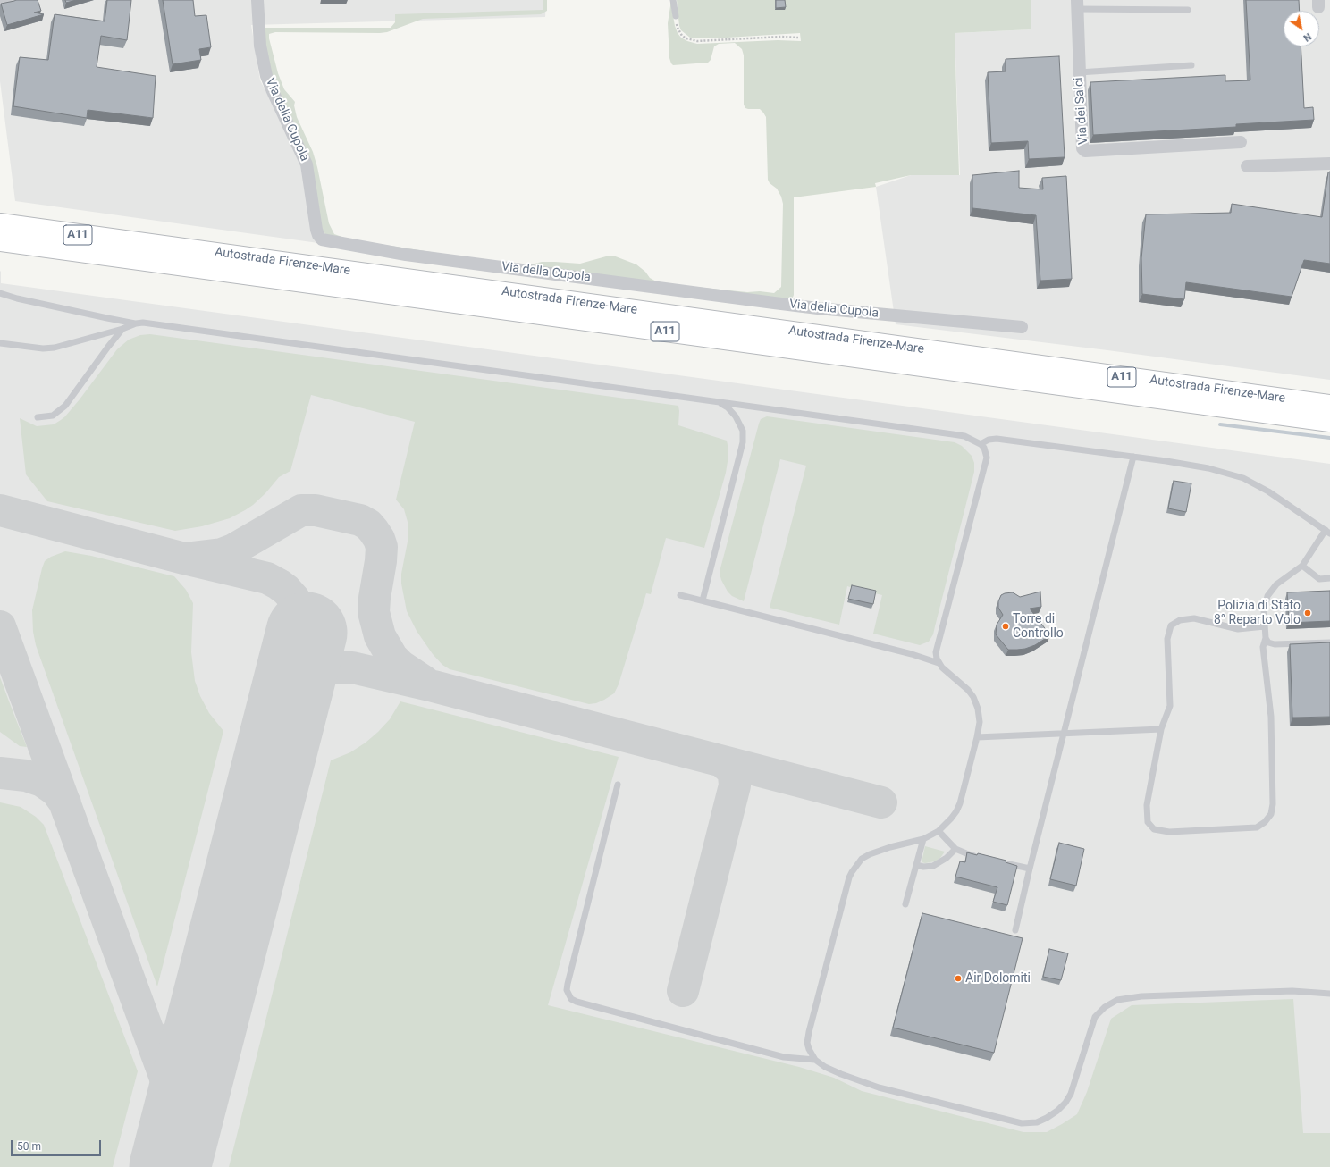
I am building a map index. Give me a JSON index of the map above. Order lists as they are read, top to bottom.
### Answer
{
  "streets": {
    "highway": ["A11", "Autostrada Firenze-Mare"],
    "street": ["Via dei Salci", "Via della Cupola"]
  },
  "places": ["Polizia di Stato 8° Reparto Volo", "Torre di Controllo", "Air Dolomiti"],
  "scale_bar": "50 m",
  "north": "bottom right"
}
